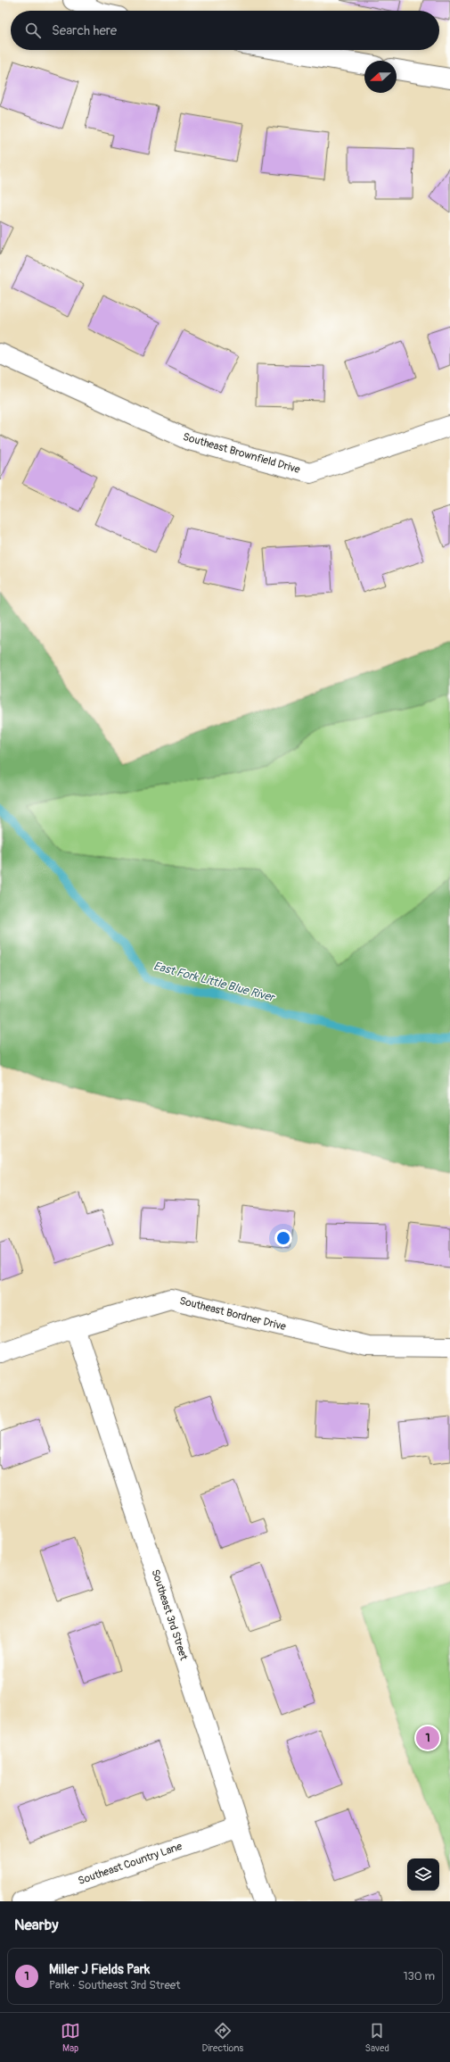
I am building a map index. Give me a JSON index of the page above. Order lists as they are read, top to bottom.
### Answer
{
  "streets": {
    "street": [
      "Southeast Brownfield Drive",
      "Southeast Bordner Drive",
      "Southeast 3rd Street",
      "Southeast Country Lane"
    ]
  },
  "crossings": [
    ["Southeast Bordner Drive", "Southeast 3rd Street"],
    ["Southeast 3rd Street", "Southeast Country Lane"]
  ],
  "water": ["East Fork Little Blue River"],
  "north": "left",
  "page": {
    "search": "Search here",
    "pins": "1",
    "heading": "Nearby",
    "list": [
      {
        "mark": "1",
        "name": "Miller J Fields Park",
        "note": "Park · Southeast 3rd Street",
        "value": "130 m"
      }
    ],
    "nav": ["Map", "Directions", "Saved"]
  }
}
